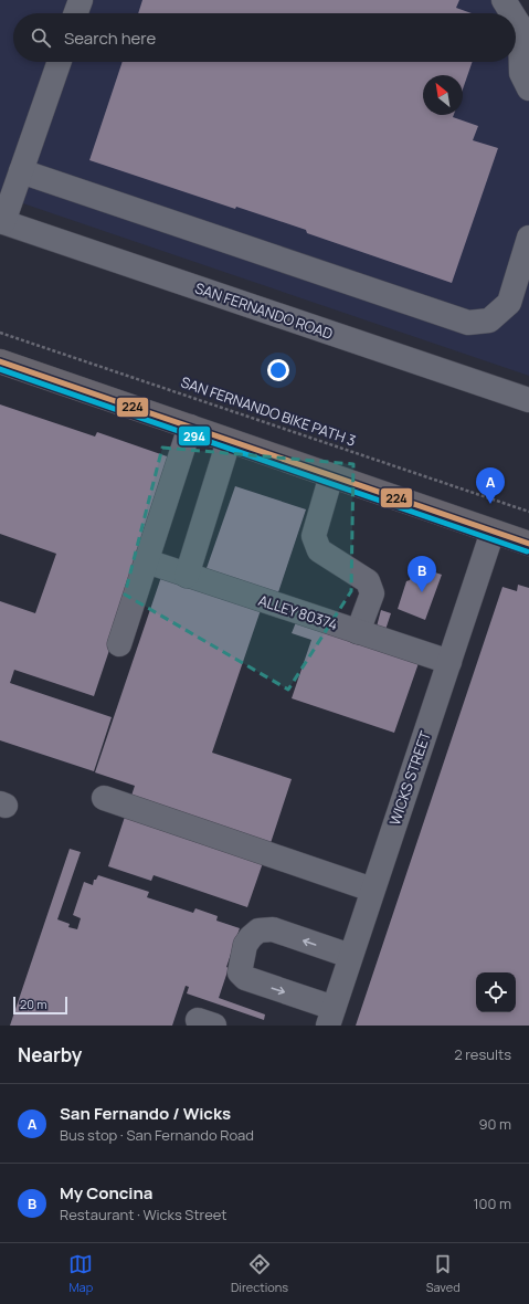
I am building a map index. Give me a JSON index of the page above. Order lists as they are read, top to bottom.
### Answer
{
  "streets": {
    "street": ["SAN FERNANDO ROAD", "ALLEY 80374", "WICKS STREET"],
    "path": ["SAN FERNANDO BIKE PATH 3"]
  },
  "crossings": [
    ["ALLEY 80374", "WICKS STREET"]
  ],
  "lines": ["transit line 224", "transit line 294"],
  "scale_bar": "20 m",
  "north": "top left",
  "page": {
    "search": "Search here",
    "pins": ["A", "B"],
    "scale": "20 m",
    "heading": ["Nearby", "2 results"],
    "list": [
      {
        "mark": "A",
        "name": "San Fernando / Wicks",
        "note": "Bus stop · San Fernando Road",
        "value": "90 m"
      },
      {
        "mark": "B",
        "name": "My Concina",
        "note": "Restaurant · Wicks Street",
        "value": "100 m"
      }
    ],
    "nav": ["Map", "Directions", "Saved"]
  }
}
